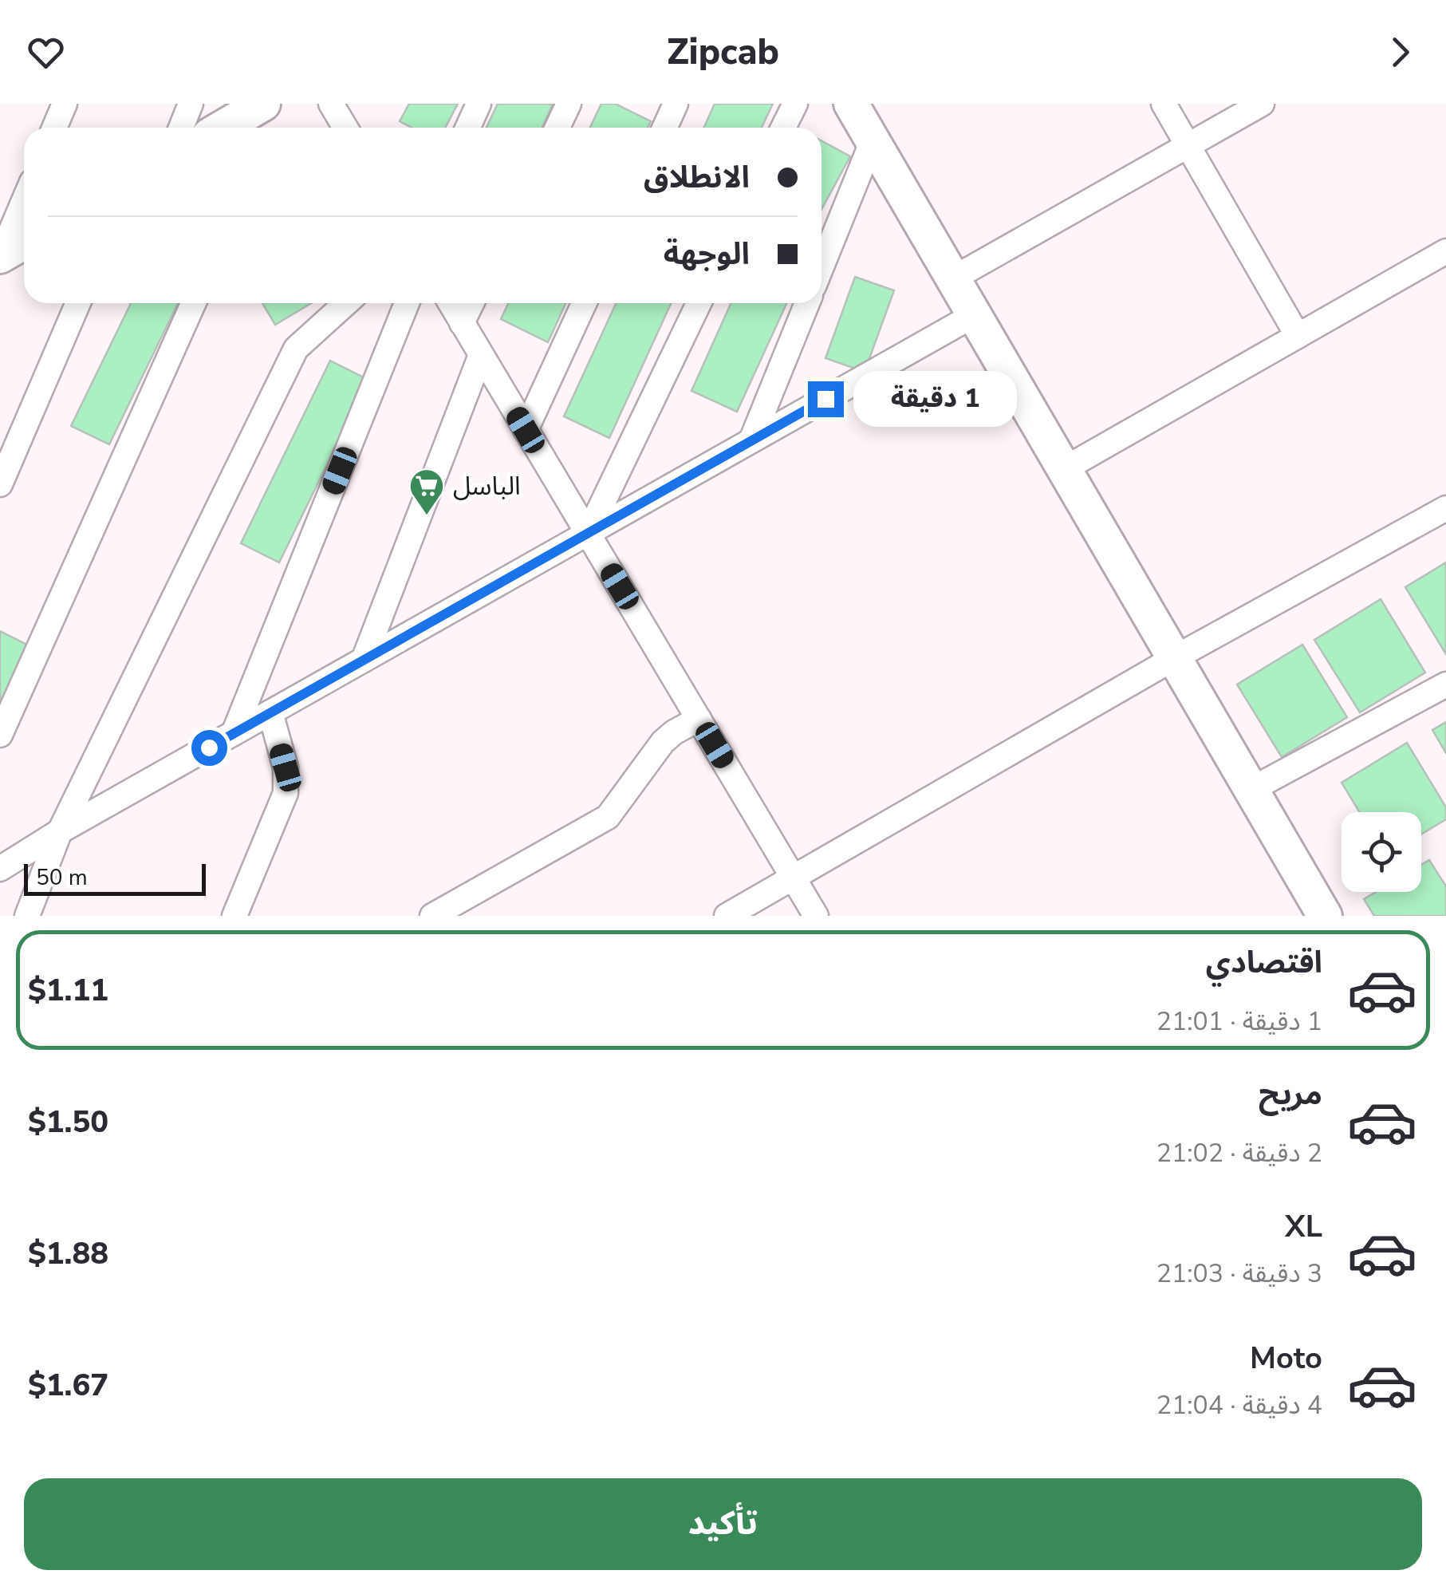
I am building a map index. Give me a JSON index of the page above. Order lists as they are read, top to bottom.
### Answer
{
  "places": {
    "supermarket": ["الباسل"]
  },
  "scale_bar": "50 m",
  "page": {
    "header": "Zipcab",
    "banner": ["الانطلاق", "الوجهة"],
    "bubble": "1 دقيقة",
    "scale": "50 m",
    "list": [
      {
        "name": "اقتصادي",
        "note": "1 دقيقة · 21:01",
        "value": "$1.11"
      },
      {
        "name": "مريح",
        "note": "2 دقيقة · 21:02",
        "value": "$1.50"
      },
      {
        "name": "XL",
        "note": "3 دقيقة · 21:03",
        "value": "$1.88"
      },
      {
        "name": "Moto",
        "note": "4 دقيقة · 21:04",
        "value": "$1.67"
      }
    ],
    "buttons": "تأكيد"
  }
}
